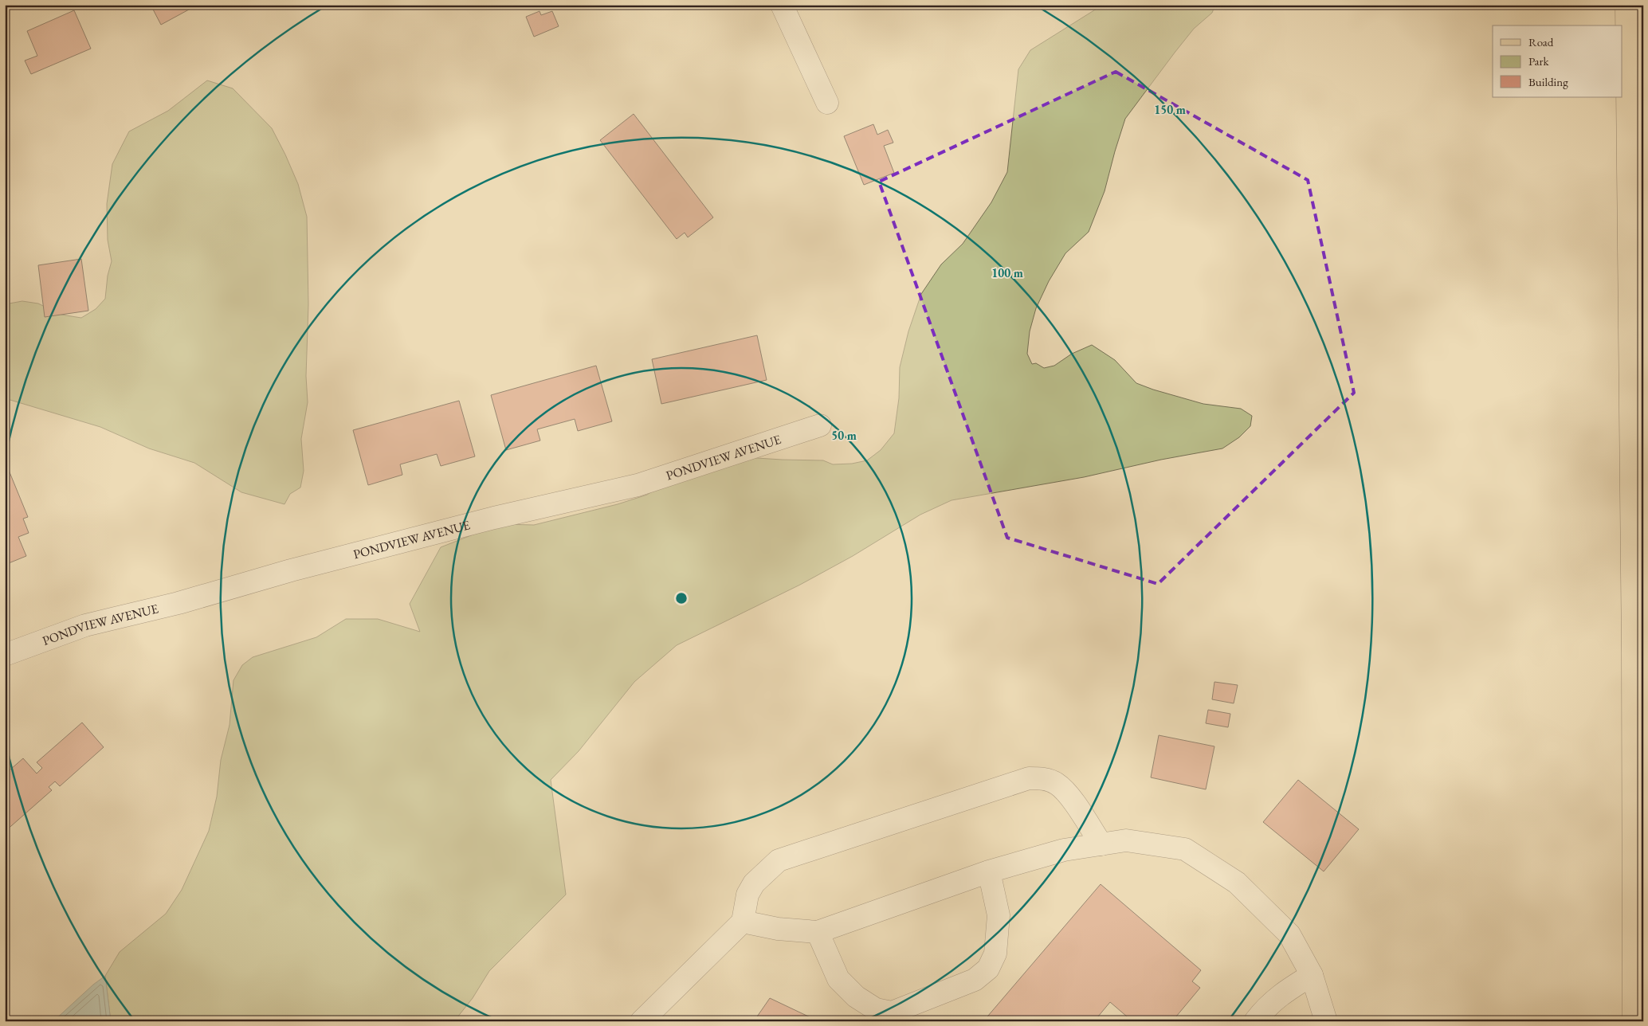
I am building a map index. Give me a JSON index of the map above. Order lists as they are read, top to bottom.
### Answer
{
  "streets": {
    "street": ["PONDVIEW AVENUE"]
  },
  "legend": ["Road", "Park", "Building"],
  "rings": ["150 m", "100 m", "50 m"]
}
